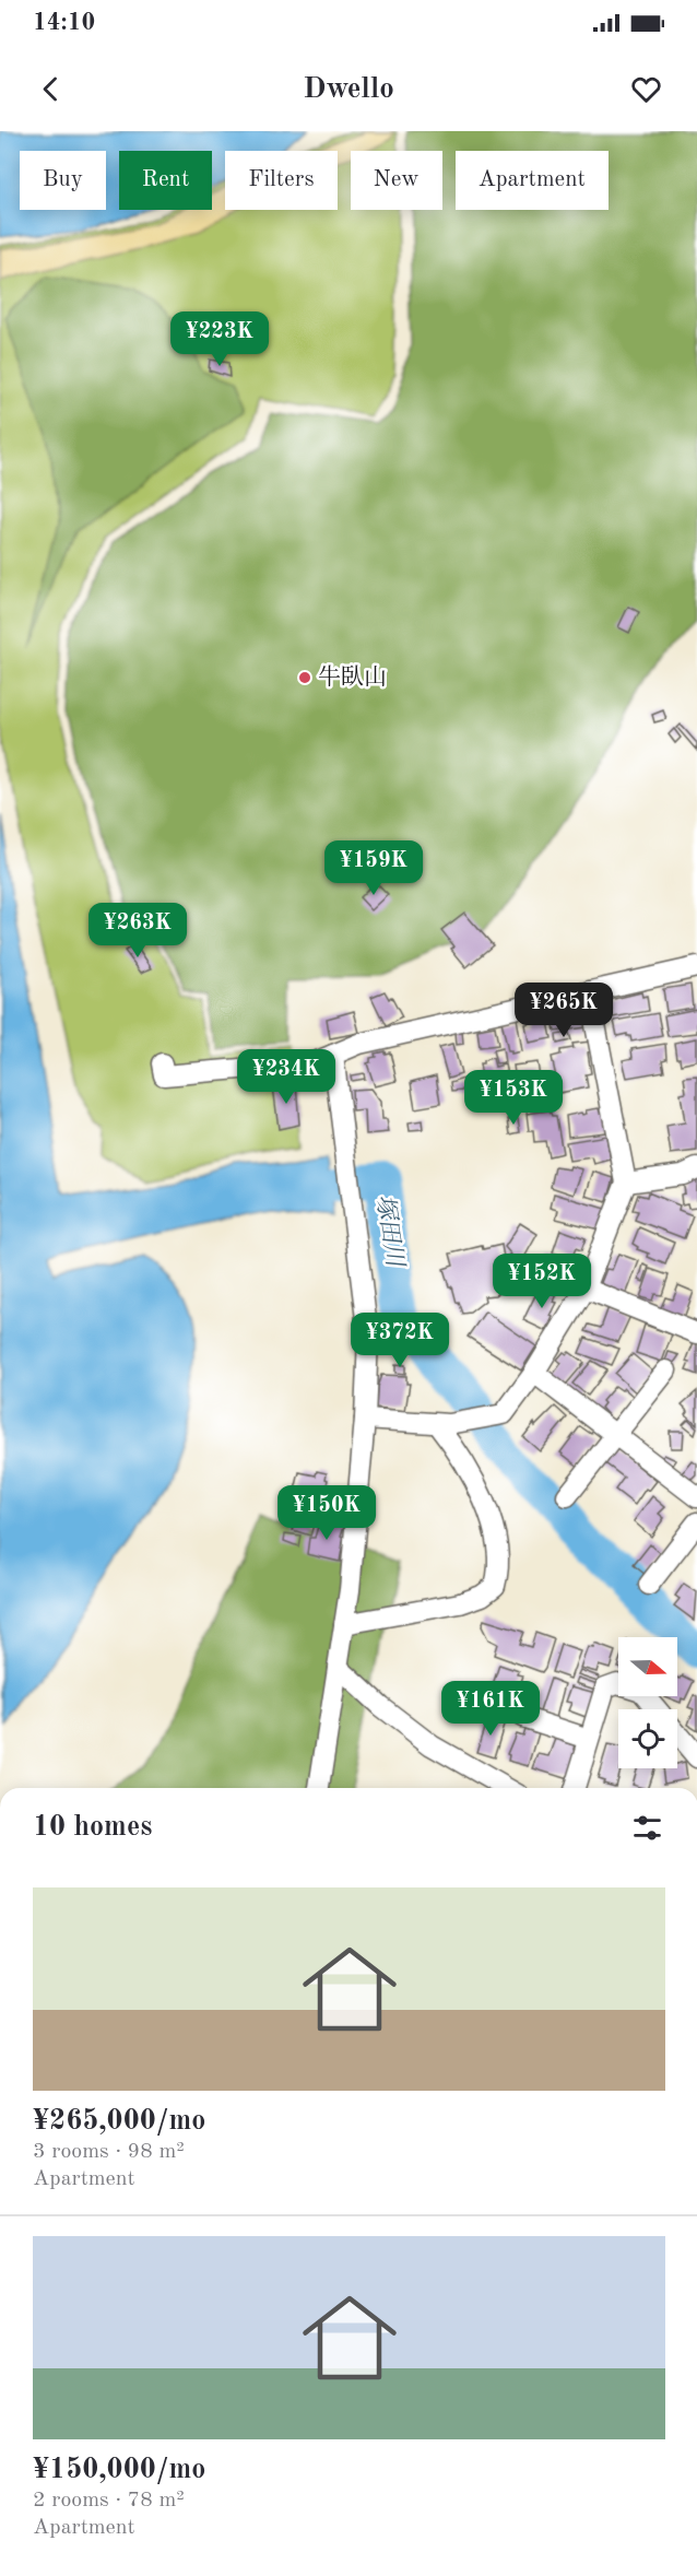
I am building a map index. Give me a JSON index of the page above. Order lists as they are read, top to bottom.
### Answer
{
  "water": ["塚田川"],
  "places": ["牛臥山"],
  "north": "right",
  "page": {
    "status": "14:10",
    "header": "Dwello",
    "chip": [
      "Buy",
      "Rent",
      "Filters",
      "New",
      "Apartment"
    ],
    "price": [
      "¥223K",
      "¥159K",
      "¥263K",
      "¥265K",
      "¥234K",
      "¥153K",
      "¥152K",
      "¥372K",
      "¥150K",
      "¥161K"
    ],
    "heading": "10 homes",
    "list": [
      {
        "name": "¥265,000/mo",
        "note": "3 rooms · 98 m² · Apartment"
      },
      {
        "name": "¥150,000/mo",
        "note": "2 rooms · 78 m² · Apartment"
      }
    ]
  }
}
